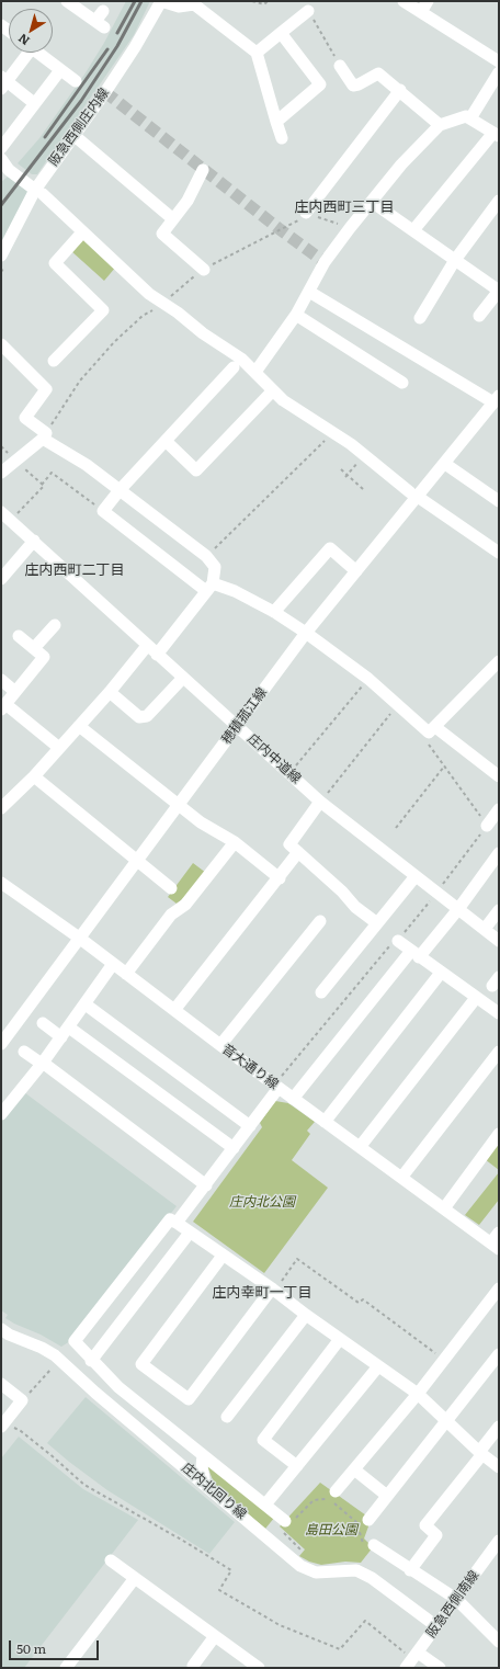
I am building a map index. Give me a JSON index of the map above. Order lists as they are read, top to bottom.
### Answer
{
  "streets": {
    "street": [
      "阪急西側庄内線",
      "穂積菰江線",
      "庄内中道線",
      "音大通り線",
      "庄内北回り線",
      "阪急西側南線"
    ]
  },
  "crossings": [
    ["穂積菰江線", "庄内中道線"],
    ["穂積菰江線", "音大通り線"],
    ["庄内北回り線", "阪急西側南線"]
  ],
  "districts": ["庄内西町三丁目", "庄内西町二丁目", "庄内幸町一丁目"],
  "parks": ["庄内北公園", "島田公園"],
  "scale_bar": "50 m",
  "north": "bottom left"
}
